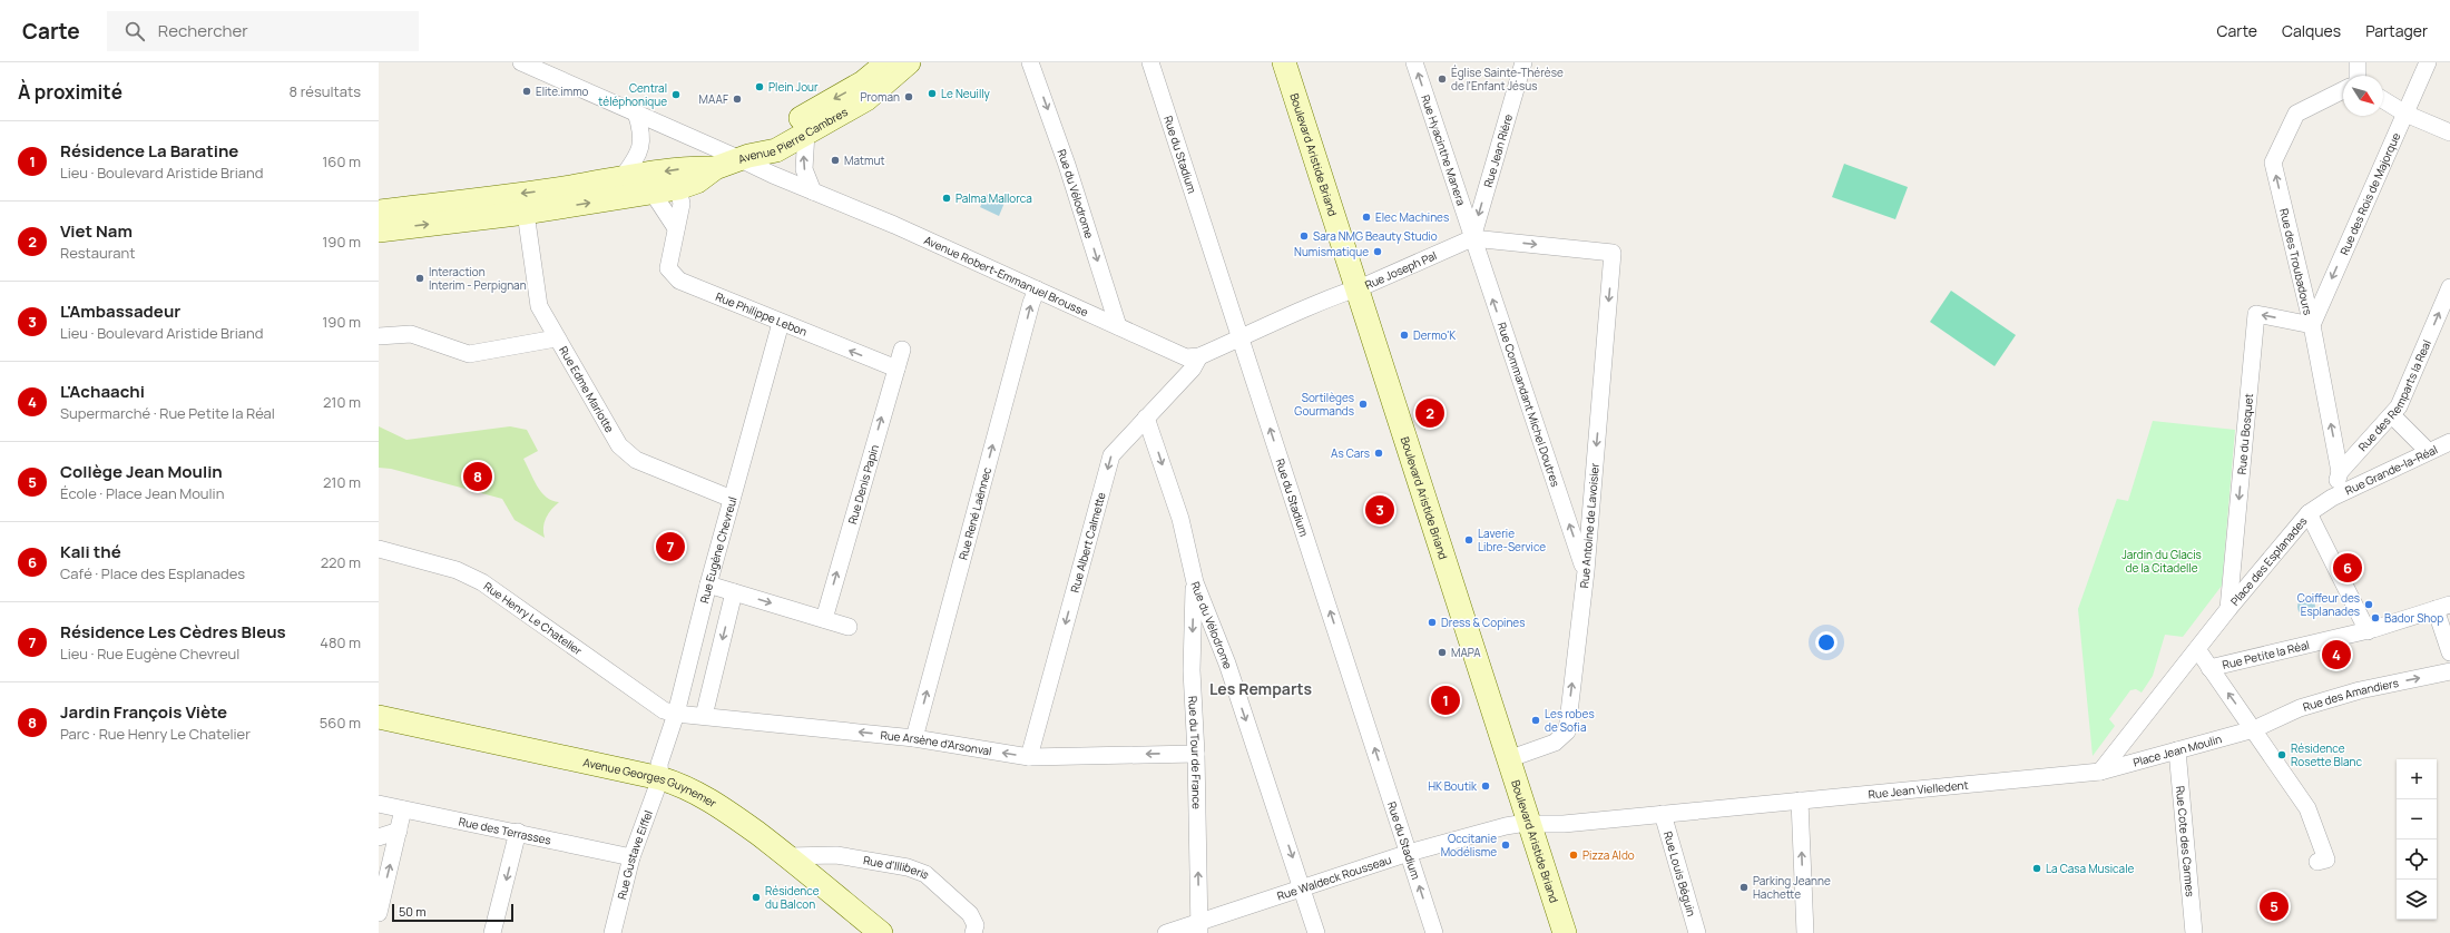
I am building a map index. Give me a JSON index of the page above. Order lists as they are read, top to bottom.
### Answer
{
  "streets": {
    "main road": ["Avenue Pierre Cambres", "Boulevard Aristide Briand", "Avenue Georges Guynemer"],
    "street": [
      "Rue Hyacinthe Manera",
      "Rue Jean Rière",
      "Rue du Stadium",
      "Rue du Vélodrome",
      "Rue des Rois de Majorque",
      "Rue des Troubadours",
      "Rue Joseph Pal",
      "Avenue Robert-Emmanuel Brousse",
      "Rue Philippe Lebon",
      "Rue Edme Mariotte",
      "Rue des Remparts la Real",
      "Rue Commandant Michel Doutres",
      "Rue du Bosquet",
      "Rue Grande-la-Réal",
      "Rue Denis Papin",
      "Rue René Laënnec",
      "Rue Antoine de Lavoisier",
      "Rue Albert Calmette",
      "Rue Eugène Chevreul",
      "Place des Esplanades",
      "Rue Henry Le Chatelier",
      "Rue Petite la Réal",
      "Rue des Amandiers",
      "Rue Arsène d'Arsonval",
      "Place Jean Moulin",
      "Rue du Tour de France",
      "Rue Jean Vielledent",
      "Rue des Terrasses",
      "Rue Cote des Carmes",
      "Rue Gustave Eiffel",
      "Rue d'Illiberis",
      "Rue Louis Béguin",
      "Rue Waldeck Rousseau"
    ]
  },
  "crossings": [
    ["Avenue Pierre Cambres", "Avenue Robert-Emmanuel Brousse"],
    ["Rue Hyacinthe Manera", "Rue Jean Rière"],
    ["Rue Hyacinthe Manera", "Rue Joseph Pal"],
    ["Rue Hyacinthe Manera", "Rue Commandant Michel Doutres"],
    ["Rue Jean Rière", "Rue Joseph Pal"],
    ["Rue Jean Rière", "Rue Commandant Michel Doutres"],
    ["Rue du Stadium", "Rue Joseph Pal"],
    ["Rue du Stadium", "Rue Waldeck Rousseau"],
    ["Boulevard Aristide Briand", "Rue Joseph Pal"],
    ["Boulevard Aristide Briand", "Rue Antoine de Lavoisier"],
    ["Boulevard Aristide Briand", "Rue Jean Vielledent"],
    ["Boulevard Aristide Briand", "Rue Waldeck Rousseau"],
    ["Rue du Vélodrome", "Avenue Robert-Emmanuel Brousse"],
    ["Rue du Vélodrome", "Rue Albert Calmette"],
    ["Rue du Vélodrome", "Rue du Tour de France"],
    ["Rue du Vélodrome", "Rue Waldeck Rousseau"],
    ["Rue des Rois de Majorque", "Rue des Troubadours"],
    ["Rue des Rois de Majorque", "Rue du Bosquet"],
    ["Rue des Troubadours", "Rue des Remparts la Real"],
    ["Rue des Troubadours", "Rue du Bosquet"],
    ["Rue Joseph Pal", "Avenue Robert-Emmanuel Brousse"],
    ["Rue Joseph Pal", "Rue Commandant Michel Doutres"],
    ["Rue Joseph Pal", "Rue Antoine de Lavoisier"],
    ["Rue Joseph Pal", "Rue Albert Calmette"],
    ["Avenue Robert-Emmanuel Brousse", "Rue René Laënnec"],
    ["Avenue Robert-Emmanuel Brousse", "Rue Albert Calmette"],
    ["Rue Philippe Lebon", "Rue Denis Papin"],
    ["Rue Philippe Lebon", "Rue Eugène Chevreul"],
    ["Rue Edme Mariotte", "Rue Eugène Chevreul"],
    ["Rue des Remparts la Real", "Rue Grande-la-Réal"],
    ["Rue des Remparts la Real", "Place des Esplanades"],
    ["Rue Commandant Michel Doutres", "Rue Antoine de Lavoisier"],
    ["Rue du Bosquet", "Place des Esplanades"],
    ["Rue Grande-la-Réal", "Place des Esplanades"],
    ["Rue René Laënnec", "Rue Arsène d'Arsonval"],
    ["Rue Albert Calmette", "Rue Arsène d'Arsonval"],
    ["Rue Eugène Chevreul", "Rue Henry Le Chatelier"],
    ["Rue Eugène Chevreul", "Rue Arsène d'Arsonval"],
    ["Rue Eugène Chevreul", "Avenue Georges Guynemer"],
    ["Rue Eugène Chevreul", "Rue Gustave Eiffel"],
    ["Place des Esplanades", "Rue Petite la Réal"],
    ["Rue Henry Le Chatelier", "Rue Arsène d'Arsonval"],
    ["Rue des Amandiers", "Place Jean Moulin"],
    ["Rue Arsène d'Arsonval", "Rue du Tour de France"],
    ["Place Jean Moulin", "Rue Jean Vielledent"],
    ["Place Jean Moulin", "Rue Cote des Carmes"],
    ["Rue du Tour de France", "Rue Waldeck Rousseau"],
    ["Avenue Georges Guynemer", "Rue Gustave Eiffel"],
    ["Avenue Georges Guynemer", "Rue d'Illiberis"],
    ["Rue Jean Vielledent", "Rue Louis Béguin"],
    ["Rue Jean Vielledent", "Rue Waldeck Rousseau"],
    ["Rue des Terrasses", "Rue Gustave Eiffel"]
  ],
  "one_way": [
    "Rue Hyacinthe Manera",
    "Rue Jean Rière",
    "Rue du Stadium",
    "Rue du Vélodrome",
    "Rue des Rois de Majorque",
    "Rue des Troubadours",
    "Rue Philippe Lebon",
    "Rue des Remparts la Real",
    "Rue Commandant Michel Doutres",
    "Rue du Bosquet",
    "Rue Denis Papin",
    "Rue René Laënnec",
    "Rue Albert Calmette",
    "Rue des Amandiers",
    "Rue Arsène d'Arsonval"
  ],
  "districts": ["Les Remparts"],
  "parks": ["Jardin du Glacis de la Citadelle"],
  "places": [
    "Église Sainte-Thérèse de l'Enfant Jésus",
    "Plein Jour",
    "Elite.immo",
    "Le Neuilly",
    "Central téléphonique",
    "Proman",
    "MAAF",
    "Matmut",
    "Palma Mallorca",
    "Elec Machines",
    "Sara NMG Beauty Studio",
    "Numismatique",
    "Interaction Interim - Perpignan",
    "Dermo'K",
    "Sortilèges Gourmands",
    "As Cars",
    "Laverie Libre-Service",
    "Coiffeur des Esplanades",
    "Bador Shop",
    "Dress & Copines",
    "MAPA",
    "Les robes de Sofia",
    "Résidence Rosette Blanc",
    "HK Boutik",
    "Occitanie Modélisme",
    "Pizza Aldo",
    "La Casa Musicale",
    "Parking Jeanne Hachette",
    "Résidence du Balcon"
  ],
  "scale_bar": "50 m",
  "north": "bottom right",
  "page": {
    "header": "Carte",
    "search": "Rechercher",
    "nav": ["Carte", "Calques", "Partager"],
    "heading": ["À proximité", "8 résultats"],
    "list": [
      {
        "mark": "1",
        "name": "Résidence La Baratine",
        "note": "Lieu · Boulevard Aristide Briand",
        "value": "160 m"
      },
      {
        "mark": "2",
        "name": "Viet Nam",
        "note": "Restaurant",
        "value": "190 m"
      },
      {
        "mark": "3",
        "name": "L'Ambassadeur",
        "note": "Lieu · Boulevard Aristide Briand",
        "value": "190 m"
      },
      {
        "mark": "4",
        "name": "L'Achaachi",
        "note": "Supermarché · Rue Petite la Réal",
        "value": "210 m"
      },
      {
        "mark": "5",
        "name": "Collège Jean Moulin",
        "note": "École · Place Jean Moulin",
        "value": "210 m"
      },
      {
        "mark": "6",
        "name": "Kali thé",
        "note": "Café · Place des Esplanades",
        "value": "220 m"
      },
      {
        "mark": "7",
        "name": "Résidence Les Cèdres Bleus",
        "note": "Lieu · Rue Eugène Chevreul",
        "value": "480 m"
      },
      {
        "mark": "8",
        "name": "Jardin François Viète",
        "note": "Parc · Rue Henry Le Chatelier",
        "value": "560 m"
      }
    ],
    "pins": [
      "2",
      "8",
      "3",
      "7",
      "6",
      "4",
      "1",
      "5"
    ],
    "map_buttons": ["+", "−"],
    "scale": "50 m"
  }
}
